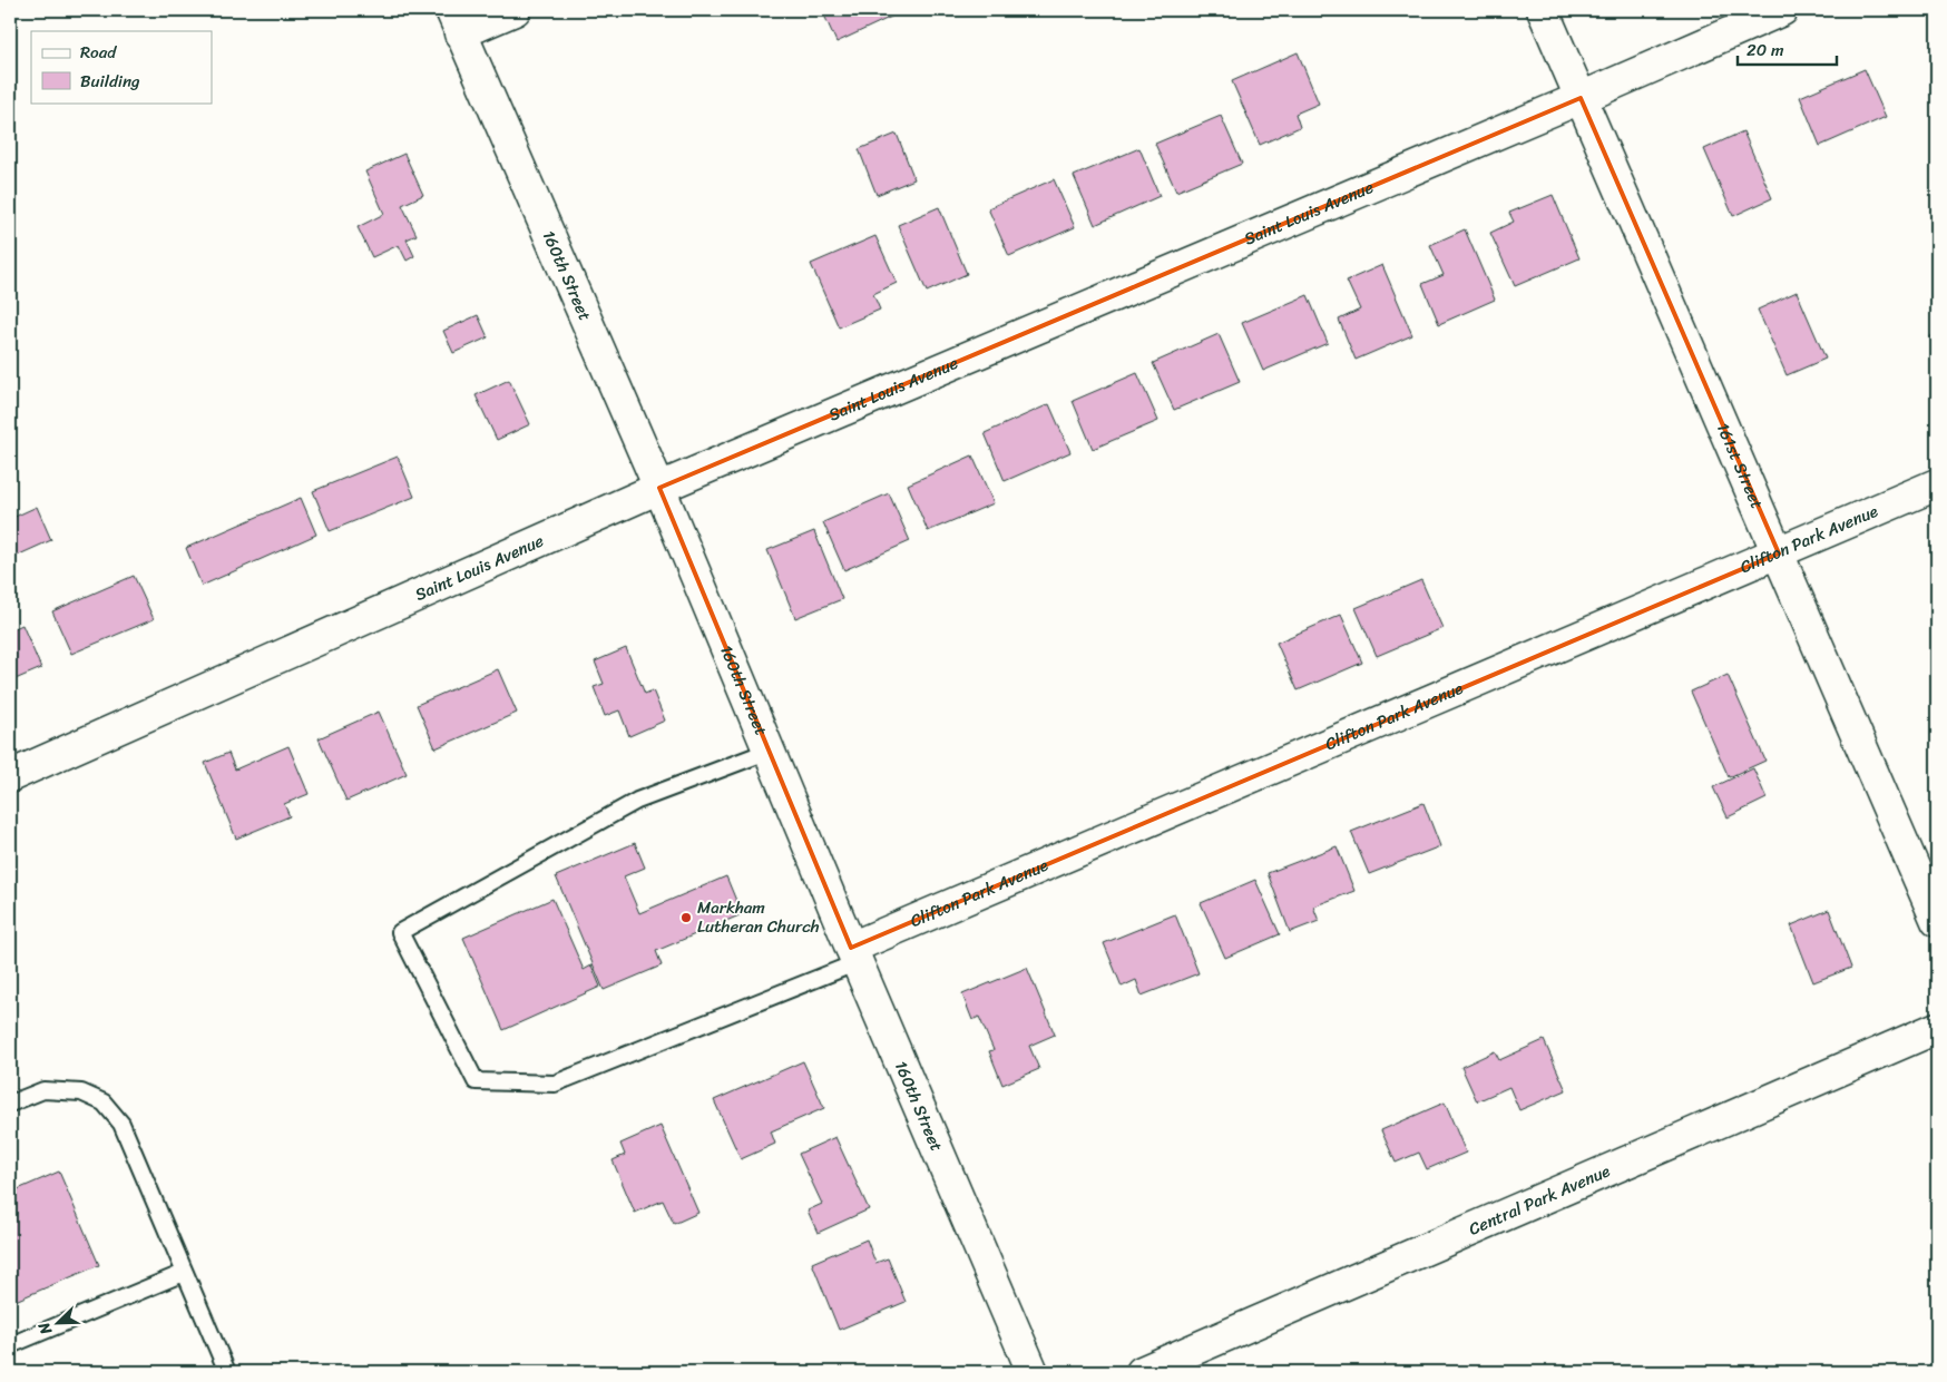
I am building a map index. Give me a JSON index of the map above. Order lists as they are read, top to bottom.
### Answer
{
  "streets": {
    "street": [
      "Saint Louis Avenue",
      "160th Street",
      "161st Street",
      "Clifton Park Avenue",
      "Central Park Avenue"
    ]
  },
  "crossings": [
    ["Saint Louis Avenue", "160th Street"],
    ["Saint Louis Avenue", "161st Street"],
    ["160th Street", "Clifton Park Avenue"],
    ["161st Street", "Clifton Park Avenue"]
  ],
  "places": ["Markham Lutheran Church"],
  "legend": ["Road", "Building"],
  "scale_bar": "20 m",
  "north": "bottom left"
}
